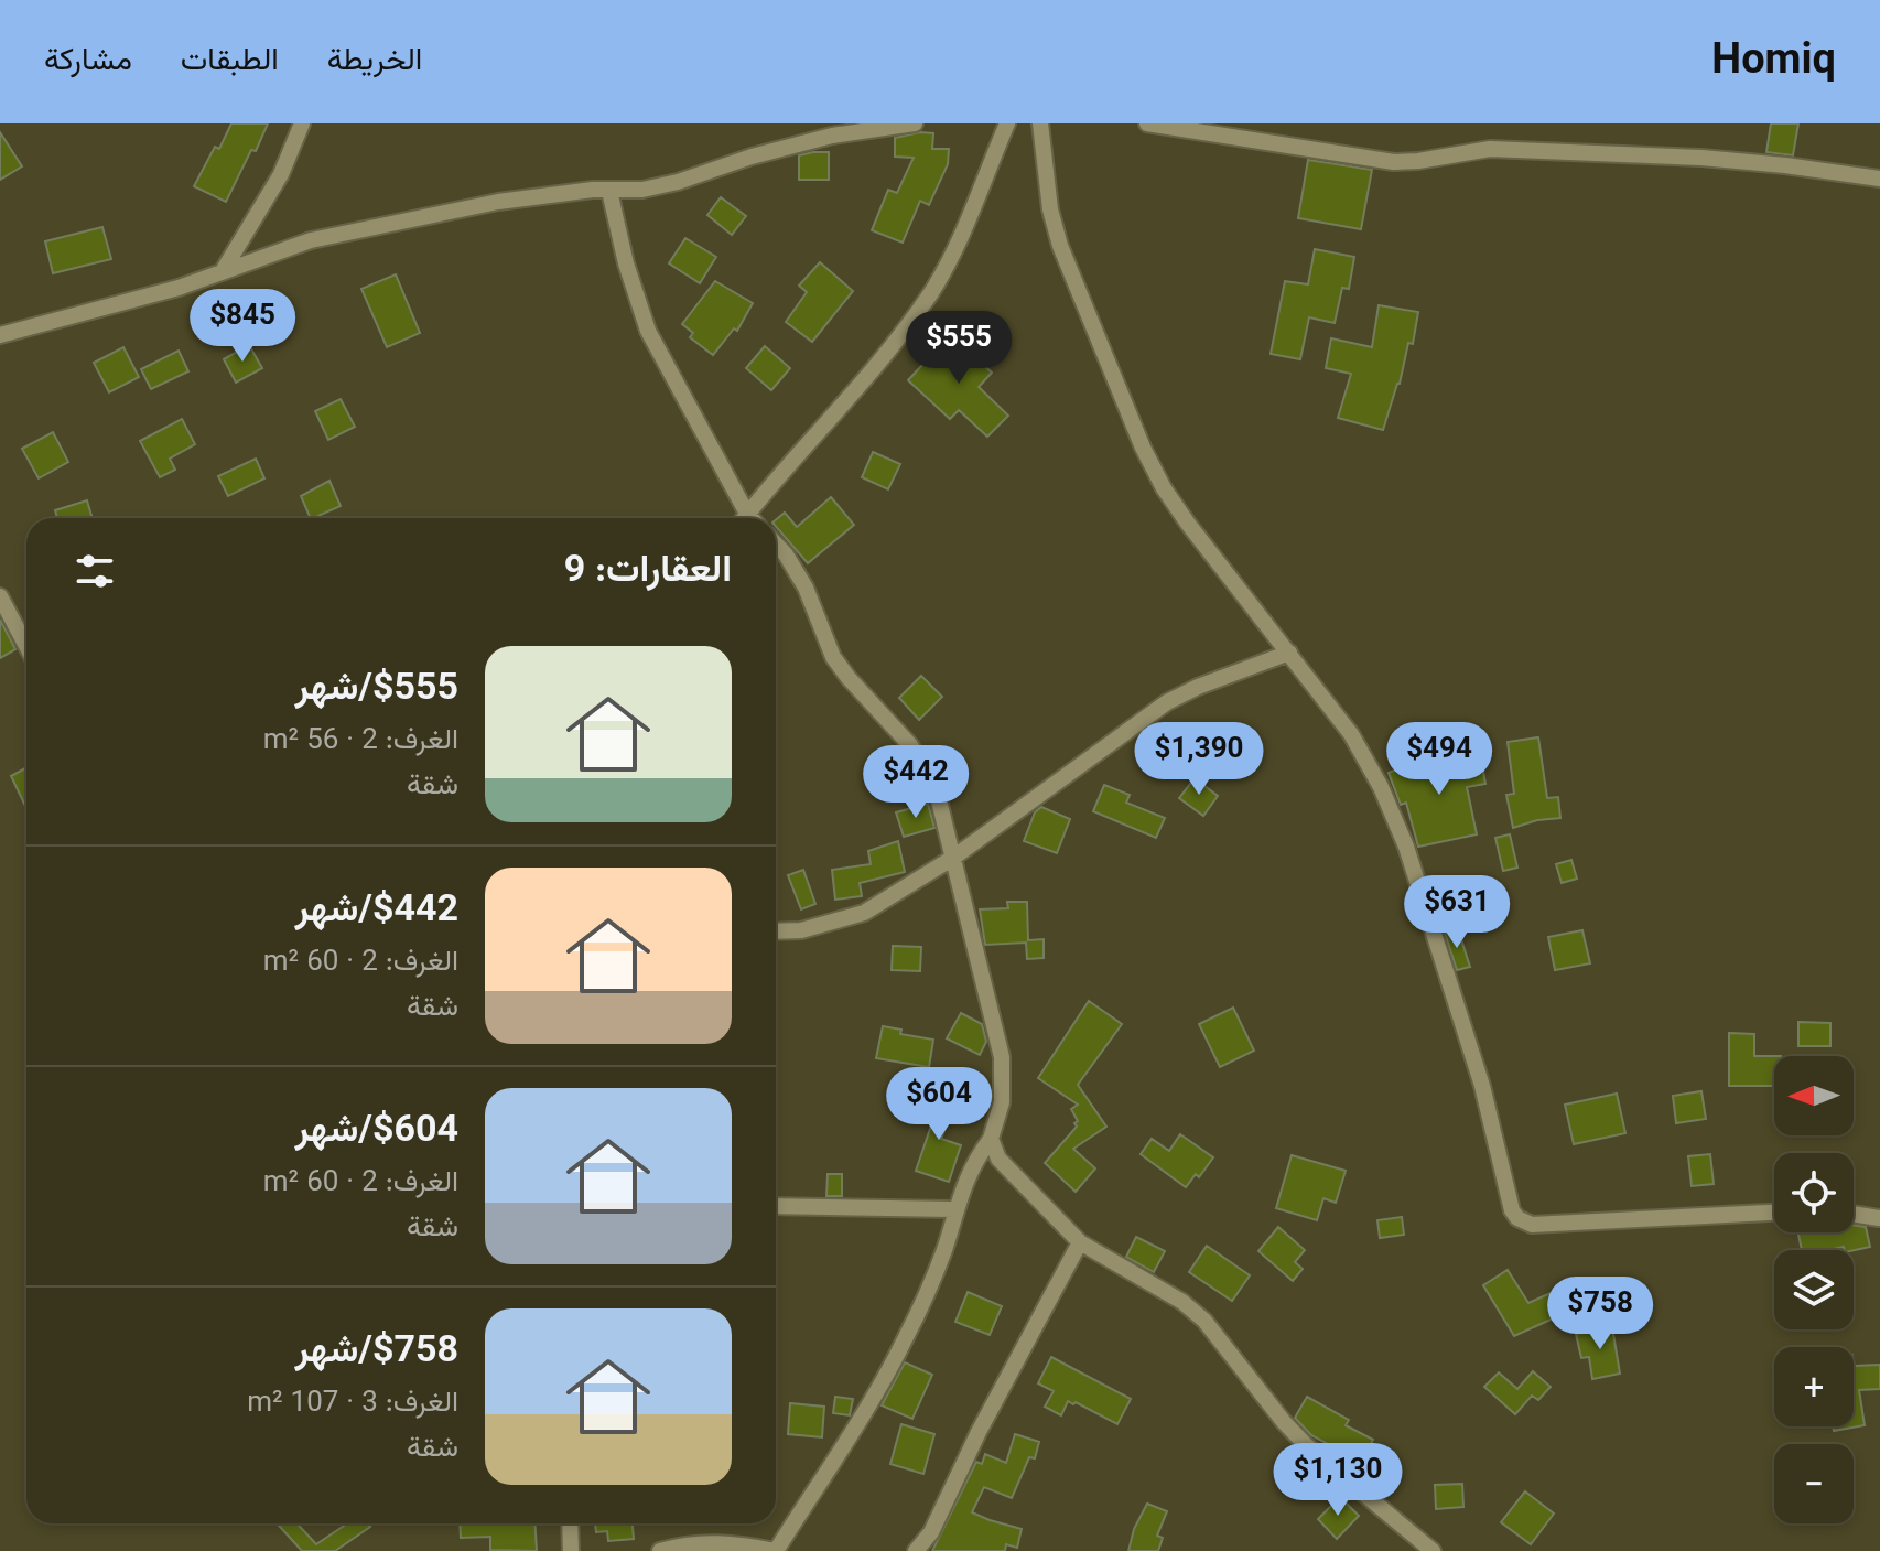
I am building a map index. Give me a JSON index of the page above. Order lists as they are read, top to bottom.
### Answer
{
  "north": "left",
  "page": {
    "header": "Homiq",
    "nav": ["الخريطة", "الطبقات", "مشاركة"],
    "price": [
      "$845",
      "$555",
      "$1,390",
      "$494",
      "$442",
      "$631",
      "$604",
      "$758",
      "$1,130"
    ],
    "heading": "العقارات: 9",
    "list": [
      {
        "name": "$555/شهر",
        "note": "الغرف: 2 · 56 m² · شقة"
      },
      {
        "name": "$442/شهر",
        "note": "الغرف: 2 · 60 m² · شقة"
      },
      {
        "name": "$604/شهر",
        "note": "الغرف: 2 · 60 m² · شقة"
      },
      {
        "name": "$758/شهر",
        "note": "الغرف: 3 · 107 m² · شقة"
      }
    ],
    "map_buttons": ["+", "−"]
  }
}
